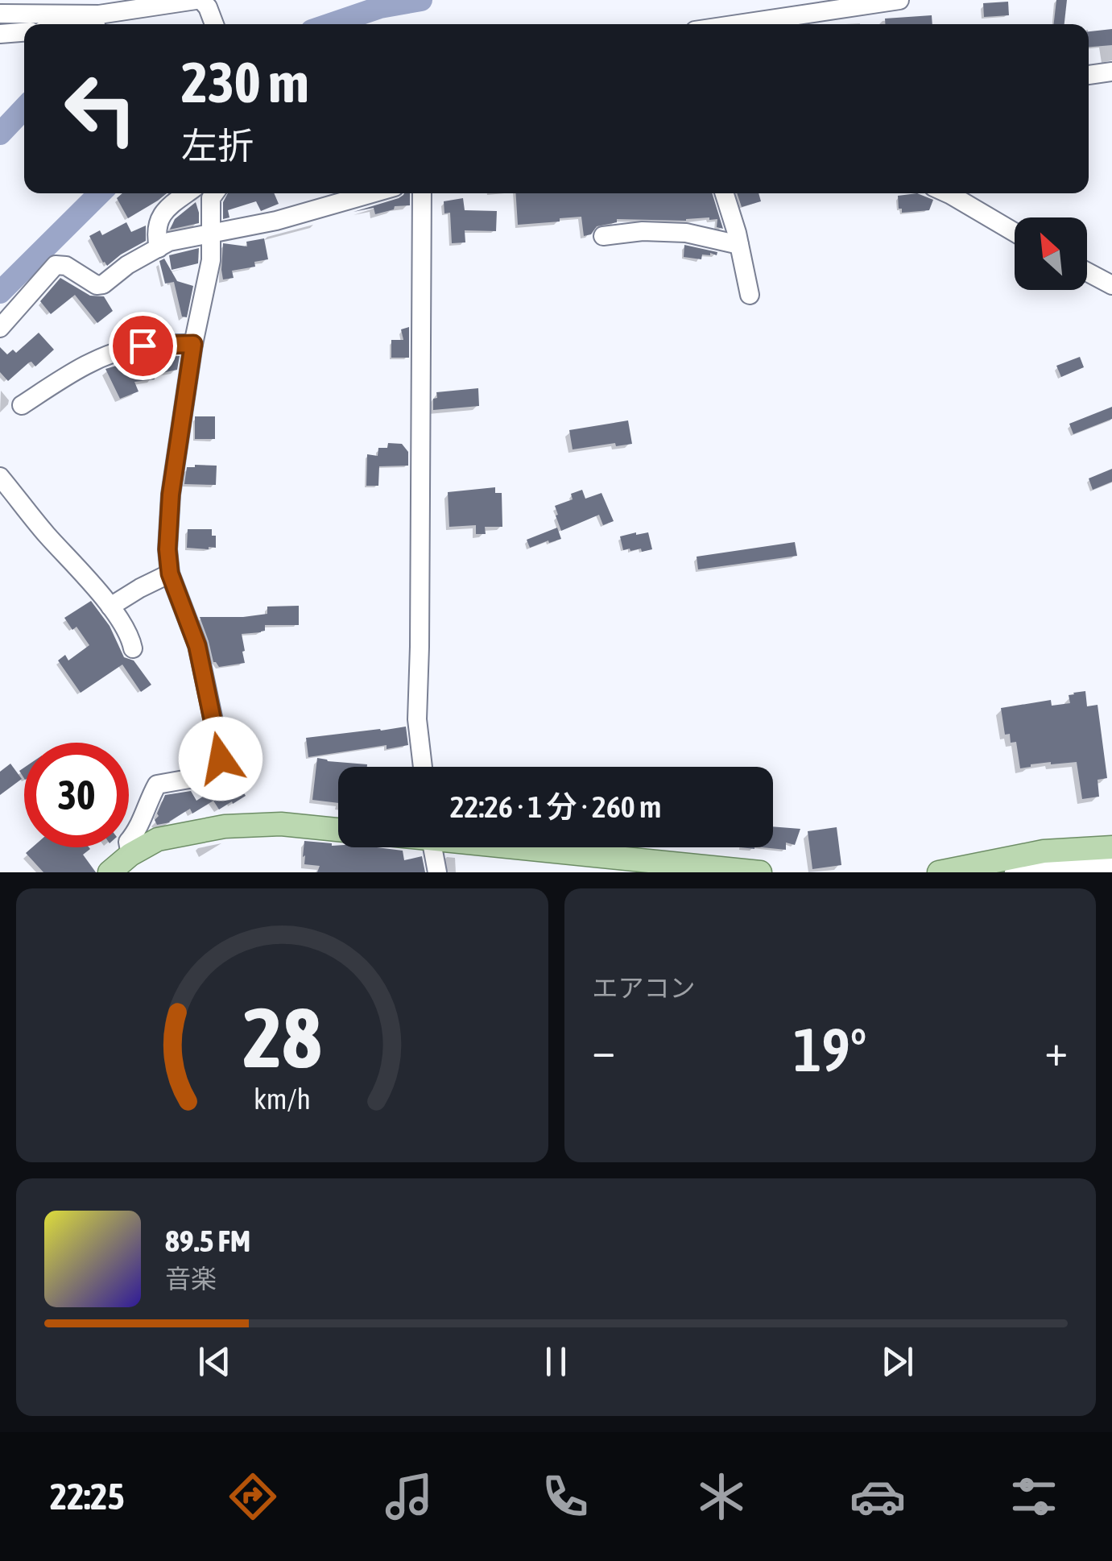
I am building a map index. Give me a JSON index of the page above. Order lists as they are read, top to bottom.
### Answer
{
  "north": "top left",
  "page": {
    "turn": ["230 m", "左折"],
    "limit": "30",
    "trip": "22:26 · 1 分 · 260 m",
    "tile": "エアコン",
    "heat": ["−", "19°", "+"],
    "song": ["89.5 FM", "音楽"],
    "tabs": "22:25",
    "gauge": ["28", "km/h"]
  }
}
